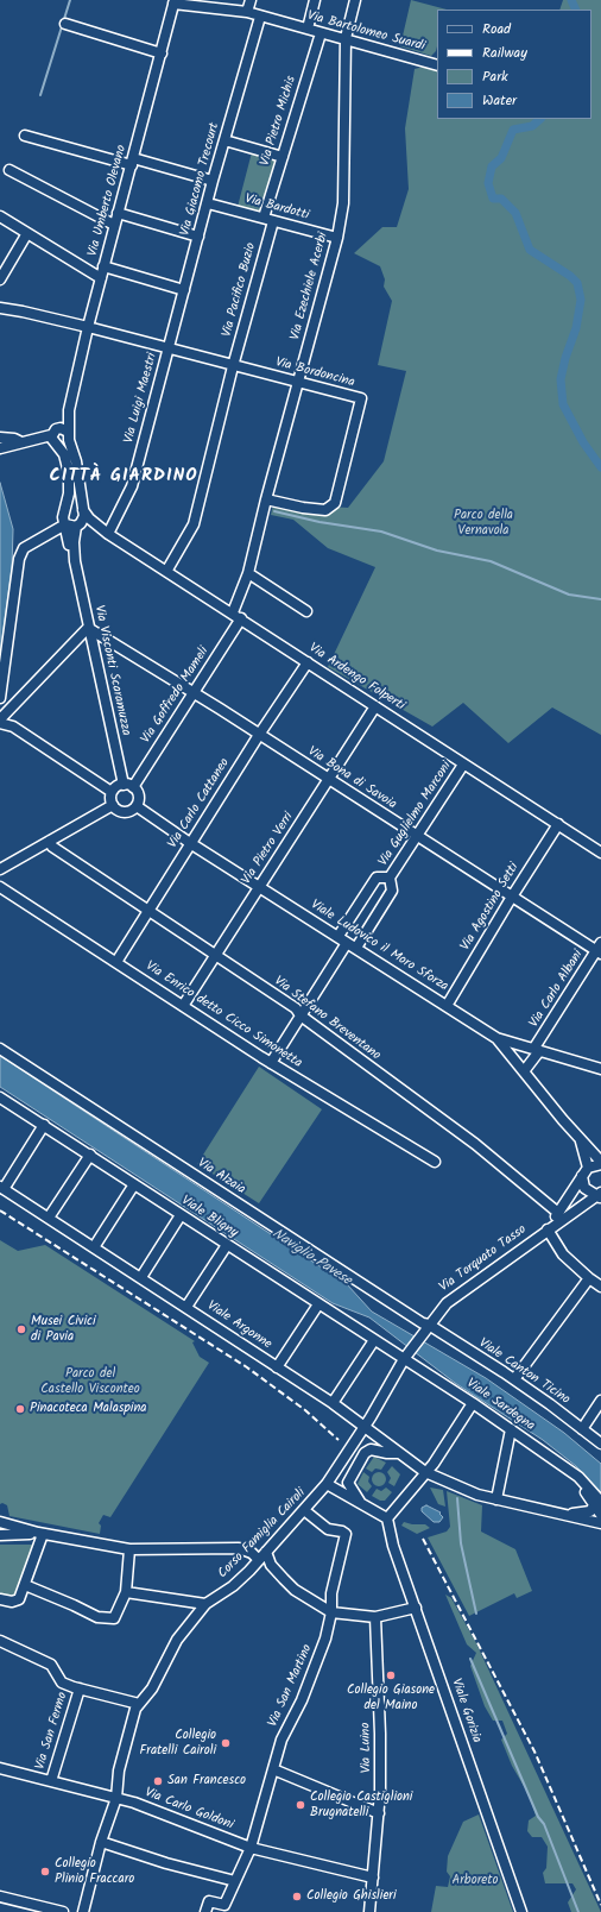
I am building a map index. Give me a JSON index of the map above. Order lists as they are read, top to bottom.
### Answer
{
  "streets": {
    "street": [
      "Via Bartolomeo Suardi",
      "Via Pietro Michis",
      "Via Giacomo Trecourt",
      "Via Umberto Olevano",
      "Via Bardotti",
      "Via Ezechiele Acerbi",
      "Via Pacifico Buzio",
      "Via Bordoncina",
      "Via Luigi Maestri",
      "Via Visconti Scaramuzza",
      "Via Ardengo Folperti",
      "Via Goffredo Mameli",
      "Via Bona di Savoia",
      "Via Carlo Cattaneo",
      "Via Guglielmo Marconi",
      "Via Pietro Verri",
      "Via Agostino Setti",
      "Viale Ludovico il Moro Sforza",
      "Via Carlo Albani",
      "Via Enrico detto Cicco Simonetta",
      "Via Stefano Breventano",
      "Via Alzaia",
      "Viale Bligny",
      "Via Torquato Tasso",
      "Viale Argonne",
      "Viale Canton Ticino",
      "Viale Sardegna",
      "Corso Famiglia Cairoli",
      "Via San Martino",
      "Viale Gorizia",
      "Via San Fermo",
      "Via Luino",
      "Via Carlo Goldoni"
    ]
  },
  "crossings": [
    ["Via Bartolomeo Suardi", "Via Pietro Michis"],
    ["Via Bartolomeo Suardi", "Via Giacomo Trecourt"],
    ["Via Bartolomeo Suardi", "Via Umberto Olevano"],
    ["Via Bartolomeo Suardi", "Via Ezechiele Acerbi"],
    ["Via Pietro Michis", "Via Bardotti"],
    ["Via Pietro Michis", "Via Pacifico Buzio"],
    ["Via Giacomo Trecourt", "Via Bardotti"],
    ["Via Giacomo Trecourt", "Via Bordoncina"],
    ["Via Giacomo Trecourt", "Via Luigi Maestri"],
    ["Via Umberto Olevano", "Via Bordoncina"],
    ["Via Umberto Olevano", "Via Visconti Scaramuzza"],
    ["Via Umberto Olevano", "Via Ardengo Folperti"],
    ["Via Bardotti", "Via Ezechiele Acerbi"],
    ["Via Bardotti", "Via Pacifico Buzio"],
    ["Via Ezechiele Acerbi", "Via Bordoncina"],
    ["Via Ezechiele Acerbi", "Via Ardengo Folperti"],
    ["Via Pacifico Buzio", "Via Bordoncina"],
    ["Via Pacifico Buzio", "Via Ardengo Folperti"],
    ["Via Bordoncina", "Via Luigi Maestri"],
    ["Via Luigi Maestri", "Via Ardengo Folperti"],
    ["Via Visconti Scaramuzza", "Via Ardengo Folperti"],
    ["Via Visconti Scaramuzza", "Via Goffredo Mameli"],
    ["Via Visconti Scaramuzza", "Via Bona di Savoia"],
    ["Via Visconti Scaramuzza", "Viale Ludovico il Moro Sforza"],
    ["Via Ardengo Folperti", "Via Goffredo Mameli"],
    ["Via Ardengo Folperti", "Via Carlo Cattaneo"],
    ["Via Ardengo Folperti", "Via Guglielmo Marconi"],
    ["Via Ardengo Folperti", "Via Pietro Verri"],
    ["Via Ardengo Folperti", "Via Agostino Setti"],
    ["Via Goffredo Mameli", "Via Bona di Savoia"],
    ["Via Goffredo Mameli", "Viale Ludovico il Moro Sforza"],
    ["Via Bona di Savoia", "Via Carlo Cattaneo"],
    ["Via Bona di Savoia", "Via Guglielmo Marconi"],
    ["Via Bona di Savoia", "Via Pietro Verri"],
    ["Via Bona di Savoia", "Via Agostino Setti"],
    ["Via Bona di Savoia", "Via Carlo Albani"],
    ["Via Carlo Cattaneo", "Viale Ludovico il Moro Sforza"],
    ["Via Carlo Cattaneo", "Via Enrico detto Cicco Simonetta"],
    ["Via Carlo Cattaneo", "Via Stefano Breventano"],
    ["Via Guglielmo Marconi", "Viale Ludovico il Moro Sforza"],
    ["Via Pietro Verri", "Viale Ludovico il Moro Sforza"],
    ["Via Pietro Verri", "Via Enrico detto Cicco Simonetta"],
    ["Via Pietro Verri", "Via Stefano Breventano"],
    ["Via Agostino Setti", "Viale Ludovico il Moro Sforza"],
    ["Viale Ludovico il Moro Sforza", "Via Carlo Albani"],
    ["Viale Ludovico il Moro Sforza", "Via Torquato Tasso"],
    ["Via Stefano Breventano", "Via Torquato Tasso"],
    ["Via Alzaia", "Via Torquato Tasso"],
    ["Via Alzaia", "Viale Canton Ticino"],
    ["Viale Bligny", "Via Torquato Tasso"],
    ["Viale Bligny", "Viale Argonne"],
    ["Viale Bligny", "Viale Sardegna"],
    ["Via Torquato Tasso", "Viale Argonne"],
    ["Via Torquato Tasso", "Viale Canton Ticino"],
    ["Via Torquato Tasso", "Viale Sardegna"],
    ["Via Torquato Tasso", "Corso Famiglia Cairoli"],
    ["Viale Argonne", "Corso Famiglia Cairoli"],
    ["Corso Famiglia Cairoli", "Via San Martino"],
    ["Corso Famiglia Cairoli", "Via Carlo Goldoni"],
    ["Via San Martino", "Via Carlo Goldoni"],
    ["Via San Fermo", "Via Carlo Goldoni"],
    ["Via Luino", "Via Carlo Goldoni"]
  ],
  "districts": ["CITTÀ GIARDINO"],
  "water": ["Naviglio Pavese"],
  "parks": ["Parco della Vernavola", "Parco del Castello Visconteo", "Arboreto"],
  "places": [
    "Musei Civici di Pavia",
    "Pinacoteca Malaspina",
    "Collegio Giasone del Maino",
    "Collegio Fratelli Cairoli",
    "San Francesco",
    "Collegio Castiglioni Brugnatelli",
    "Collegio Plinio Fraccaro",
    "Collegio Ghislieri"
  ],
  "legend": [
    "Road",
    "Railway",
    "Park",
    "Water"
  ]
}
